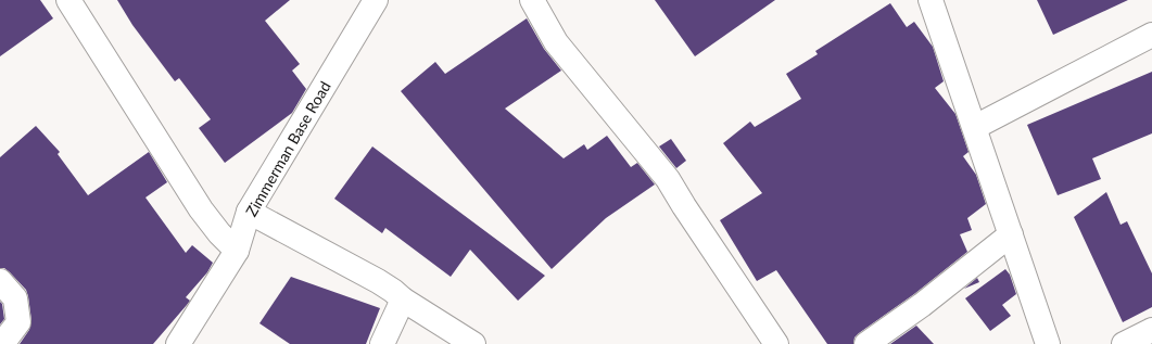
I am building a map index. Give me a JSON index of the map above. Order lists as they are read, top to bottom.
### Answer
{
  "streets": {
    "street": ["Zimmerman Base Road"]
  }
}
